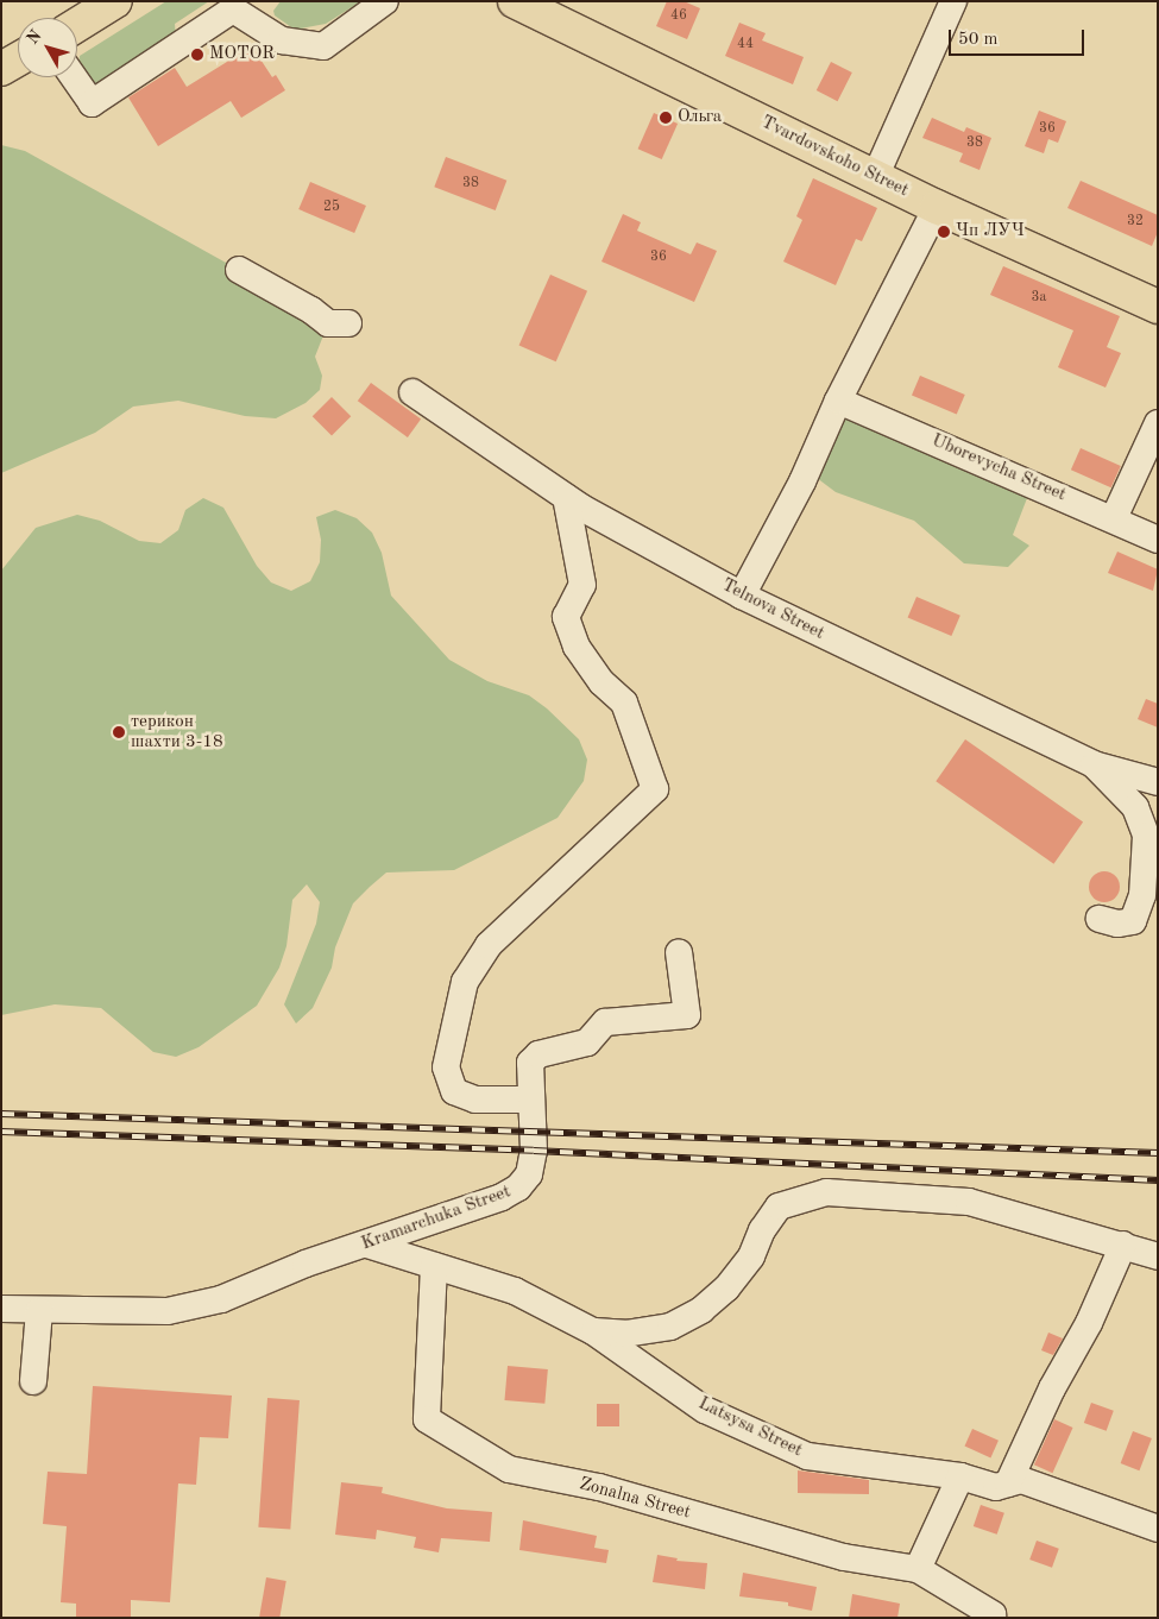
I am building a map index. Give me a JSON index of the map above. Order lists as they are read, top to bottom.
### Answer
{
  "streets": {
    "main road": ["Tvardovskoho Street"],
    "street": [
      "Uborevycha Street",
      "Telnova Street",
      "Kramarchuka Street",
      "Latsysa Street",
      "Zonalna Street"
    ]
  },
  "crossings": [
    ["Kramarchuka Street", "Latsysa Street"],
    ["Latsysa Street", "Zonalna Street"]
  ],
  "places": [
    "MOTOR",
    "Ольга",
    "Чп ЛУЧ",
    "терикон шахти 3-18"
  ],
  "house_numbers": [
    "46",
    "44",
    "36",
    "38",
    "38",
    "25",
    "32",
    "36",
    "3а"
  ],
  "scale_bar": "50 m",
  "north": "top left"
}
